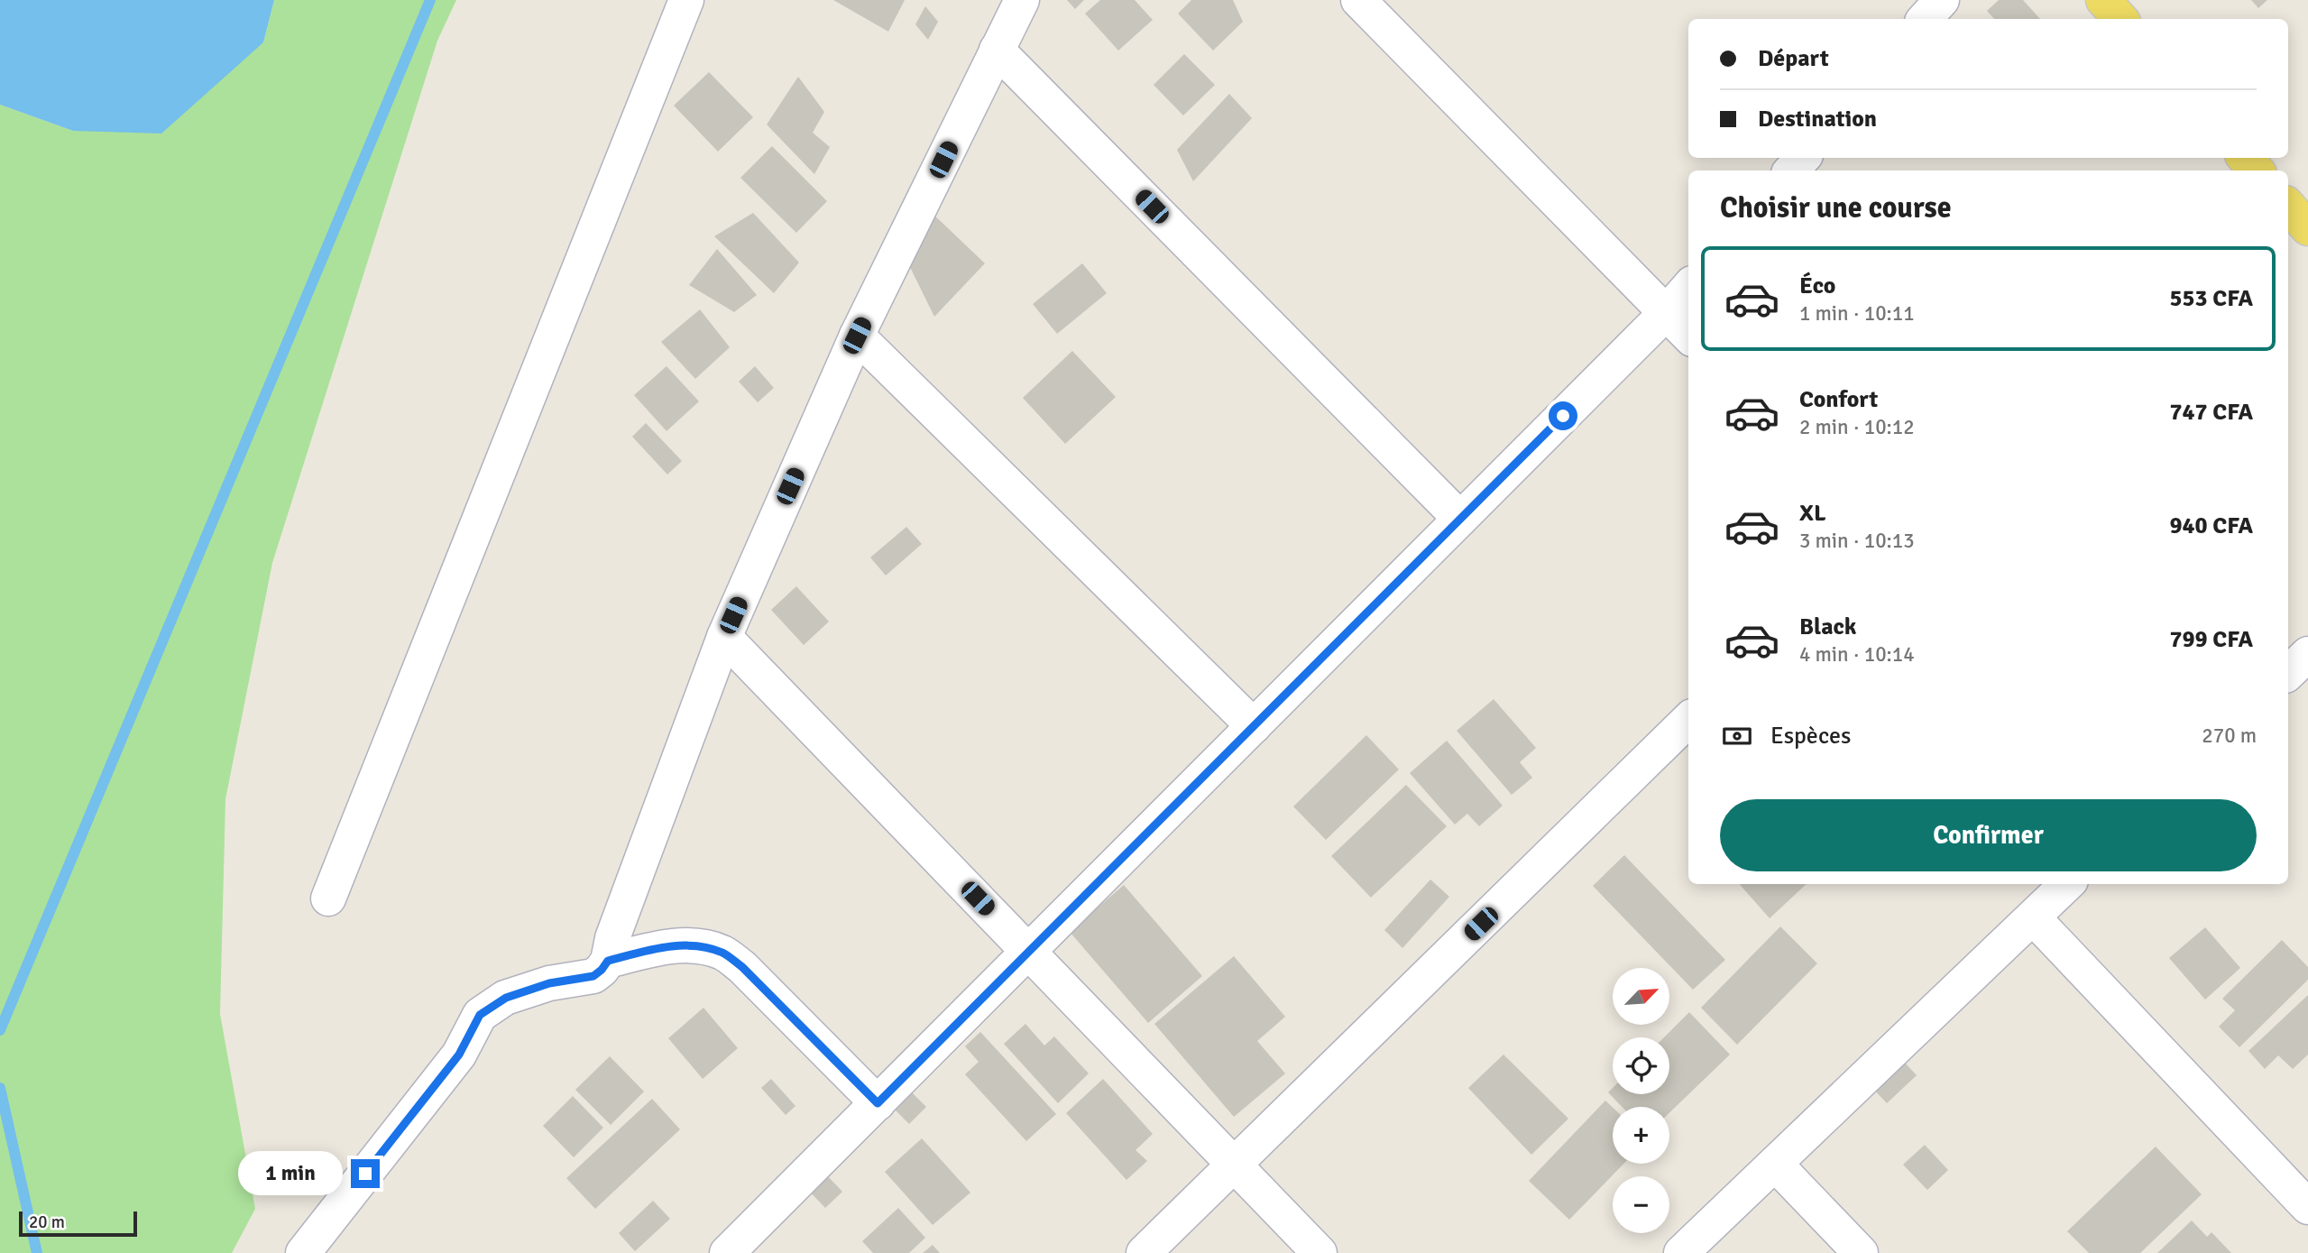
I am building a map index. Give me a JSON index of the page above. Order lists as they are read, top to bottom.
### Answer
{
  "scale_bar": "20 m",
  "north": "top right",
  "page": {
    "banner": ["Départ", "Destination"],
    "heading": "Choisir une course",
    "list": [
      {
        "name": "Éco",
        "note": "1 min · 10:11",
        "value": "553 CFA"
      },
      {
        "name": "Confort",
        "note": "2 min · 10:12",
        "value": "747 CFA"
      },
      {
        "name": "XL",
        "note": "3 min · 10:13",
        "value": "940 CFA"
      },
      {
        "name": "Black",
        "note": "4 min · 10:14",
        "value": "799 CFA"
      }
    ],
    "pay": ["Espèces", "270 m"],
    "buttons": "Confirmer",
    "map_buttons": ["+", "−"],
    "bubble": "1 min",
    "scale": "20 m"
  }
}
